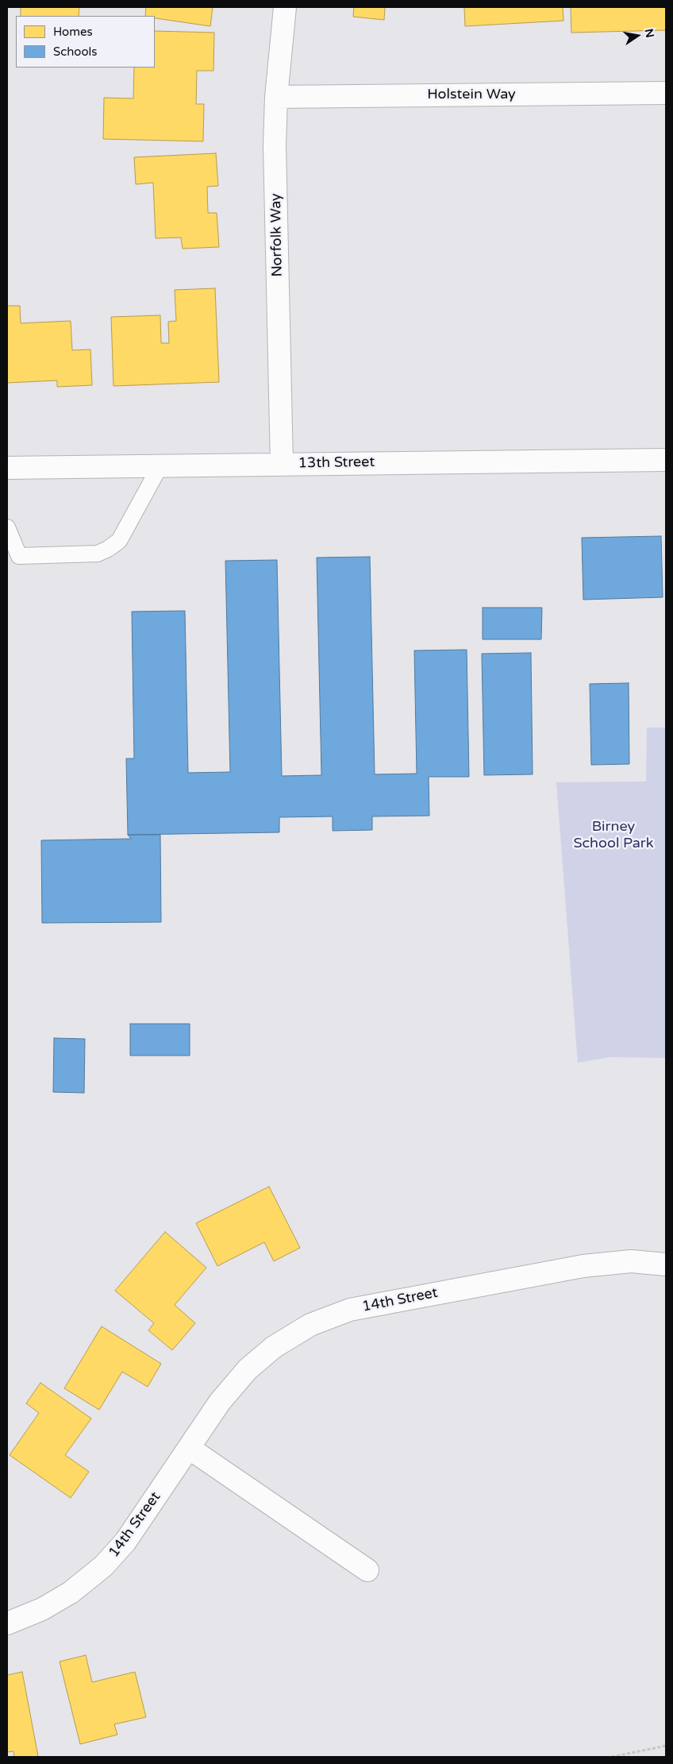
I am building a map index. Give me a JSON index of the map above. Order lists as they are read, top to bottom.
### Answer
{
  "streets": {
    "street": [
      "Holstein Way",
      "Norfolk Way",
      "13th Street",
      "14th Street"
    ]
  },
  "crossings": [
    ["Holstein Way", "Norfolk Way"],
    ["Norfolk Way", "13th Street"]
  ],
  "parks": ["Birney School Park"],
  "legend": ["Homes", "Schools"],
  "north": "right"
}
